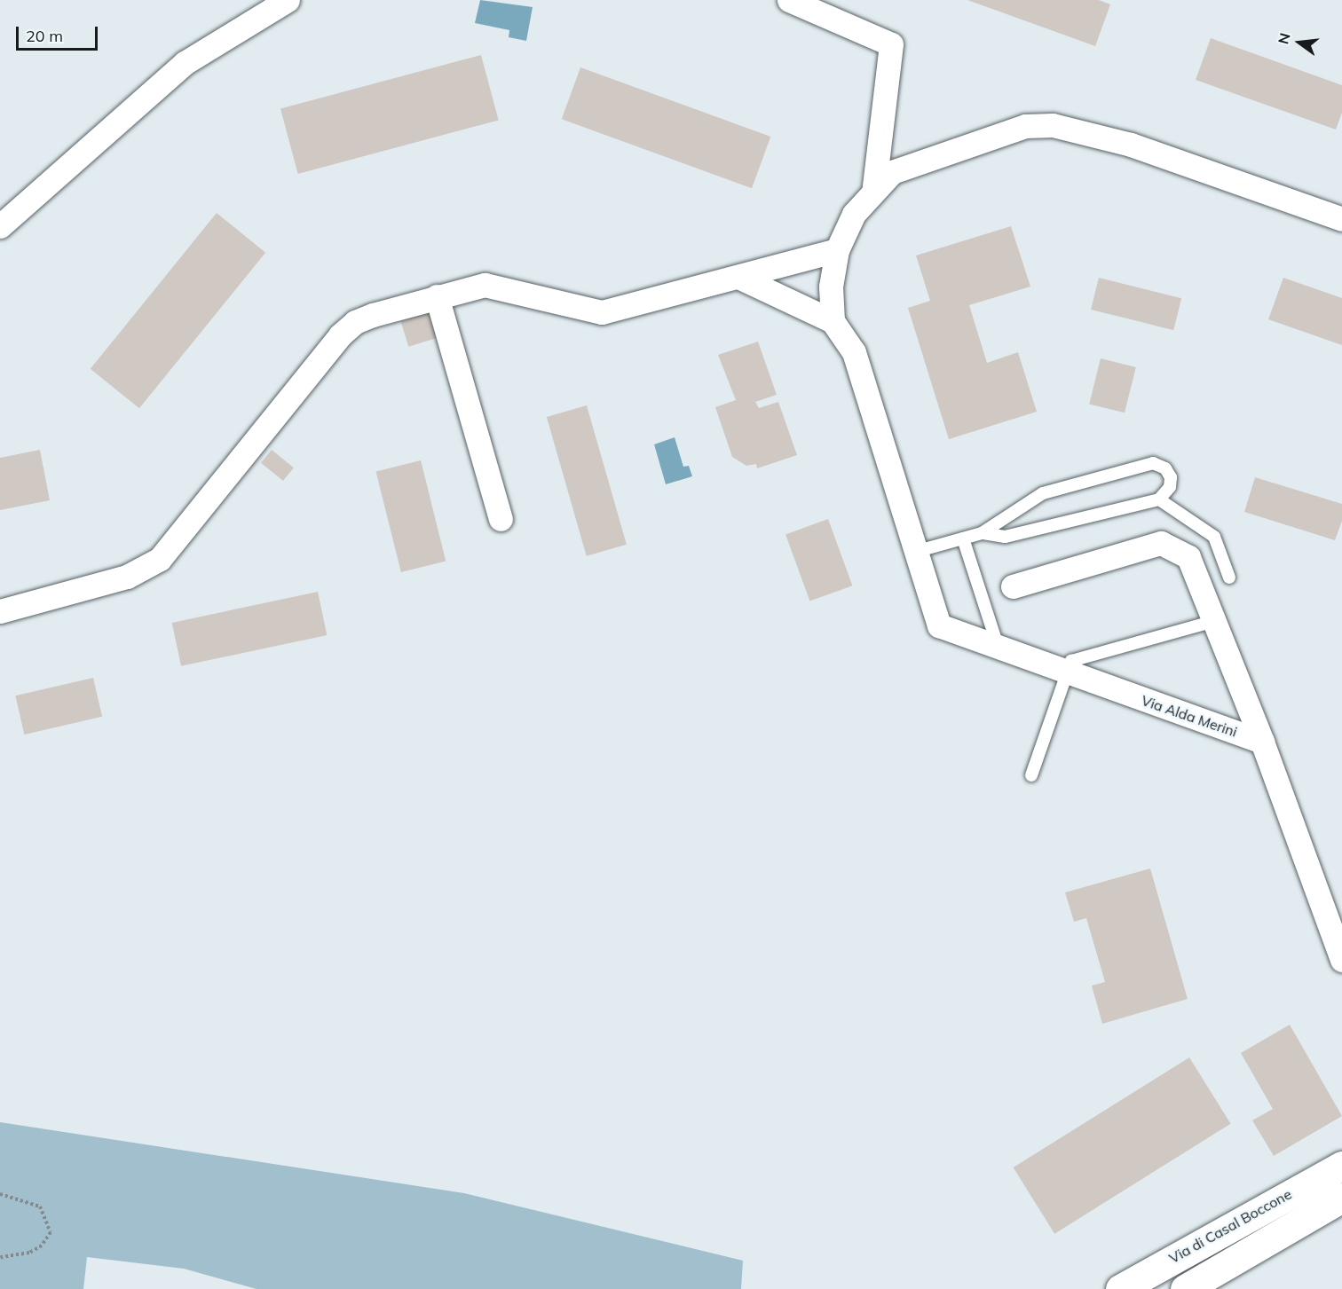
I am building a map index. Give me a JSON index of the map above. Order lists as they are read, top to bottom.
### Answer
{
  "streets": {
    "street": ["Via Alda Merini", "Via di Casal Boccone"]
  },
  "scale_bar": "20 m",
  "north": "left"
}
